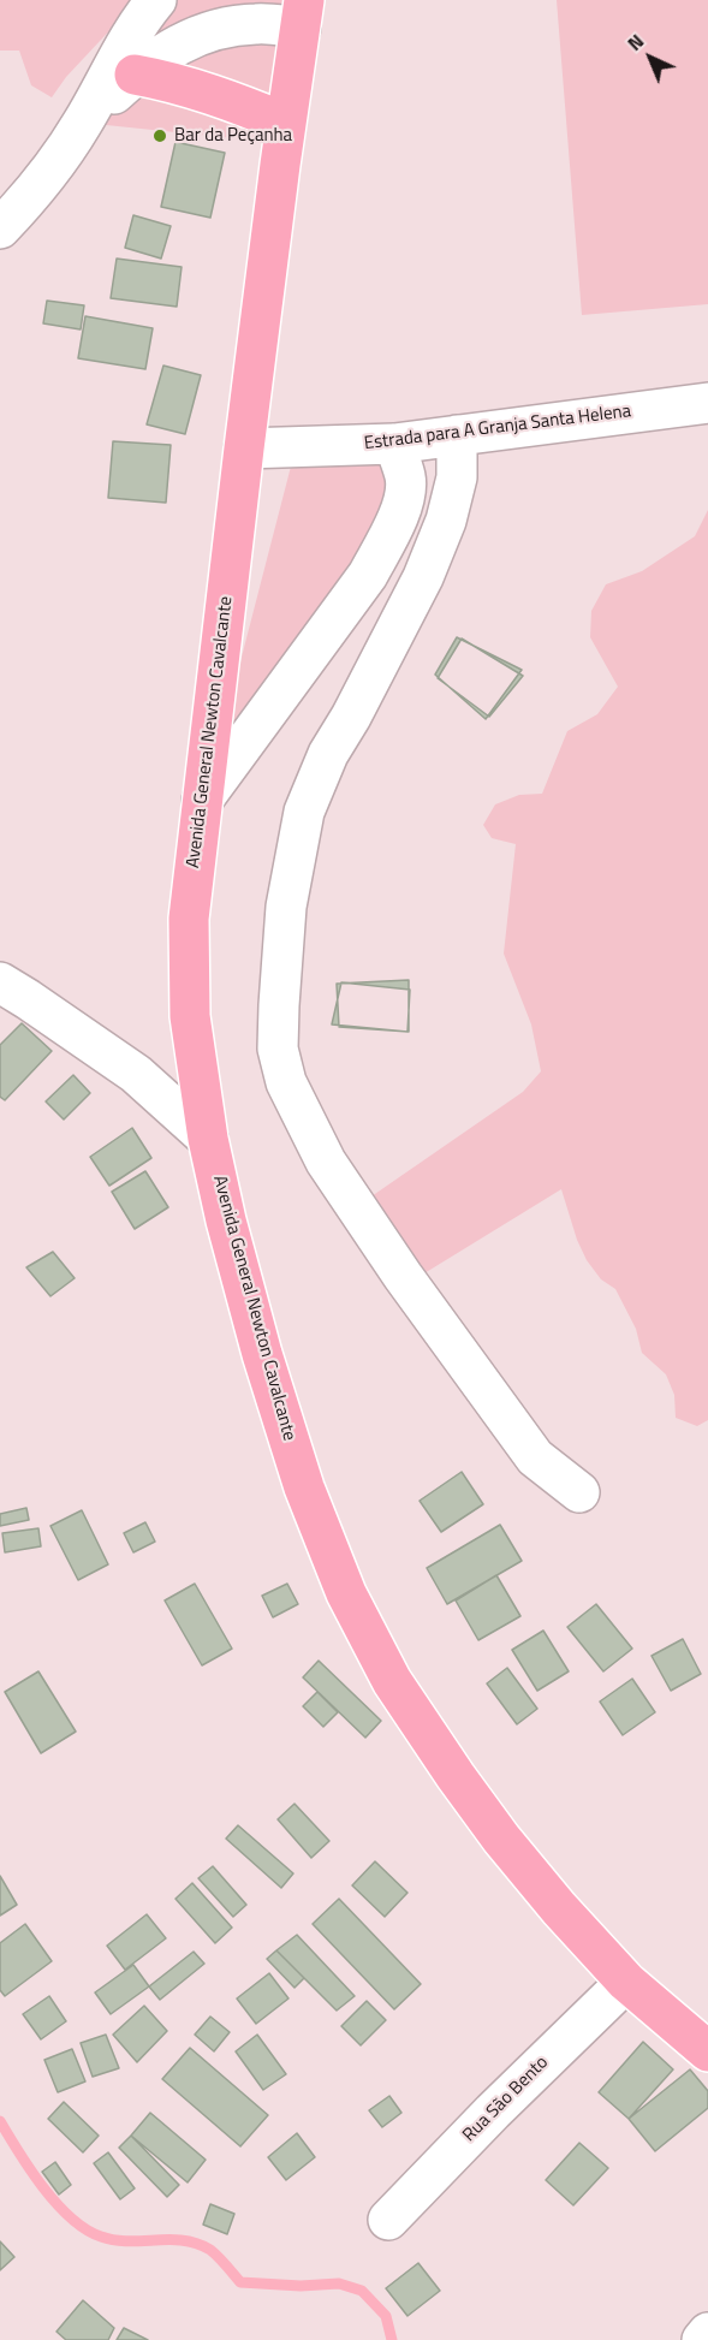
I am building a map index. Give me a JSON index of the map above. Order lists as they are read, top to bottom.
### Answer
{
  "streets": {
    "main road": ["Avenida General Newton Cavalcante"],
    "street": ["Estrada para A Granja Santa Helena", "Rua São Bento"]
  },
  "crossings": [
    ["Estrada para A Granja Santa Helena", "Avenida General Newton Cavalcante"],
    ["Avenida General Newton Cavalcante", "Rua São Bento"]
  ],
  "places": ["Bar da Peçanha"],
  "north": "top left"
}
